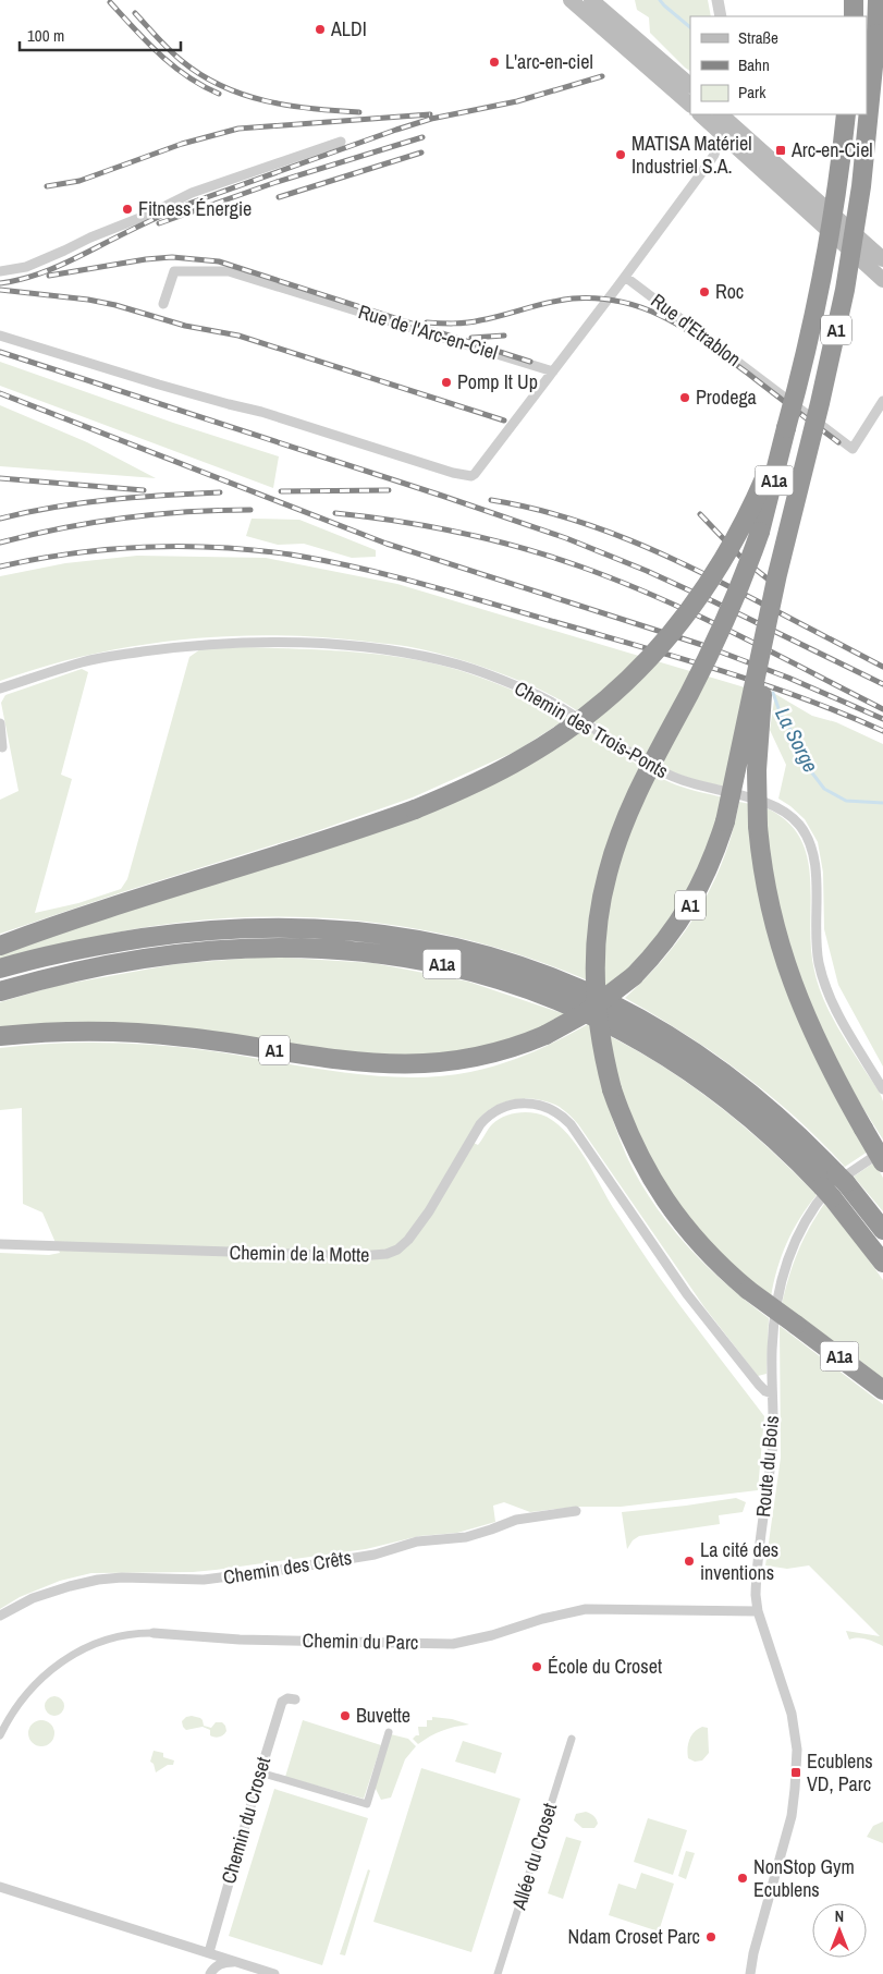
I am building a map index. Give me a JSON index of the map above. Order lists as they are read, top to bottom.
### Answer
{
  "streets": {
    "highway": ["A1", "A1a"],
    "street": [
      "Rue d'Etrablon",
      "Rue de l'Arc-en-Ciel",
      "Chemin des Trois-Ponts",
      "Chemin de la Motte",
      "Route du Bois",
      "Chemin des Crêts",
      "Chemin du Parc",
      "Chemin du Croset",
      "Allée du Croset"
    ]
  },
  "crossings": [
    ["A1", "A1a"],
    ["Chemin de la Motte", "Route du Bois"],
    ["Route du Bois", "Chemin du Parc"]
  ],
  "water": ["La Sorge"],
  "places": {
    "other": [
      "ALDI",
      "L'arc-en-ciel",
      "MATISA Matériel Industriel S.A.",
      "Fitness Énergie",
      "Roc",
      "Pomp It Up",
      "Prodega",
      "La cité des inventions",
      "École du Croset",
      "Buvette",
      "NonStop Gym Ecublens",
      "Ndam Croset Parc"
    ],
    "transit": ["Arc-en-Ciel", "Ecublens VD, Parc"]
  },
  "legend": ["Straße", "Bahn", "Park"],
  "scale_bar": "100 m",
  "north": "top"
}
